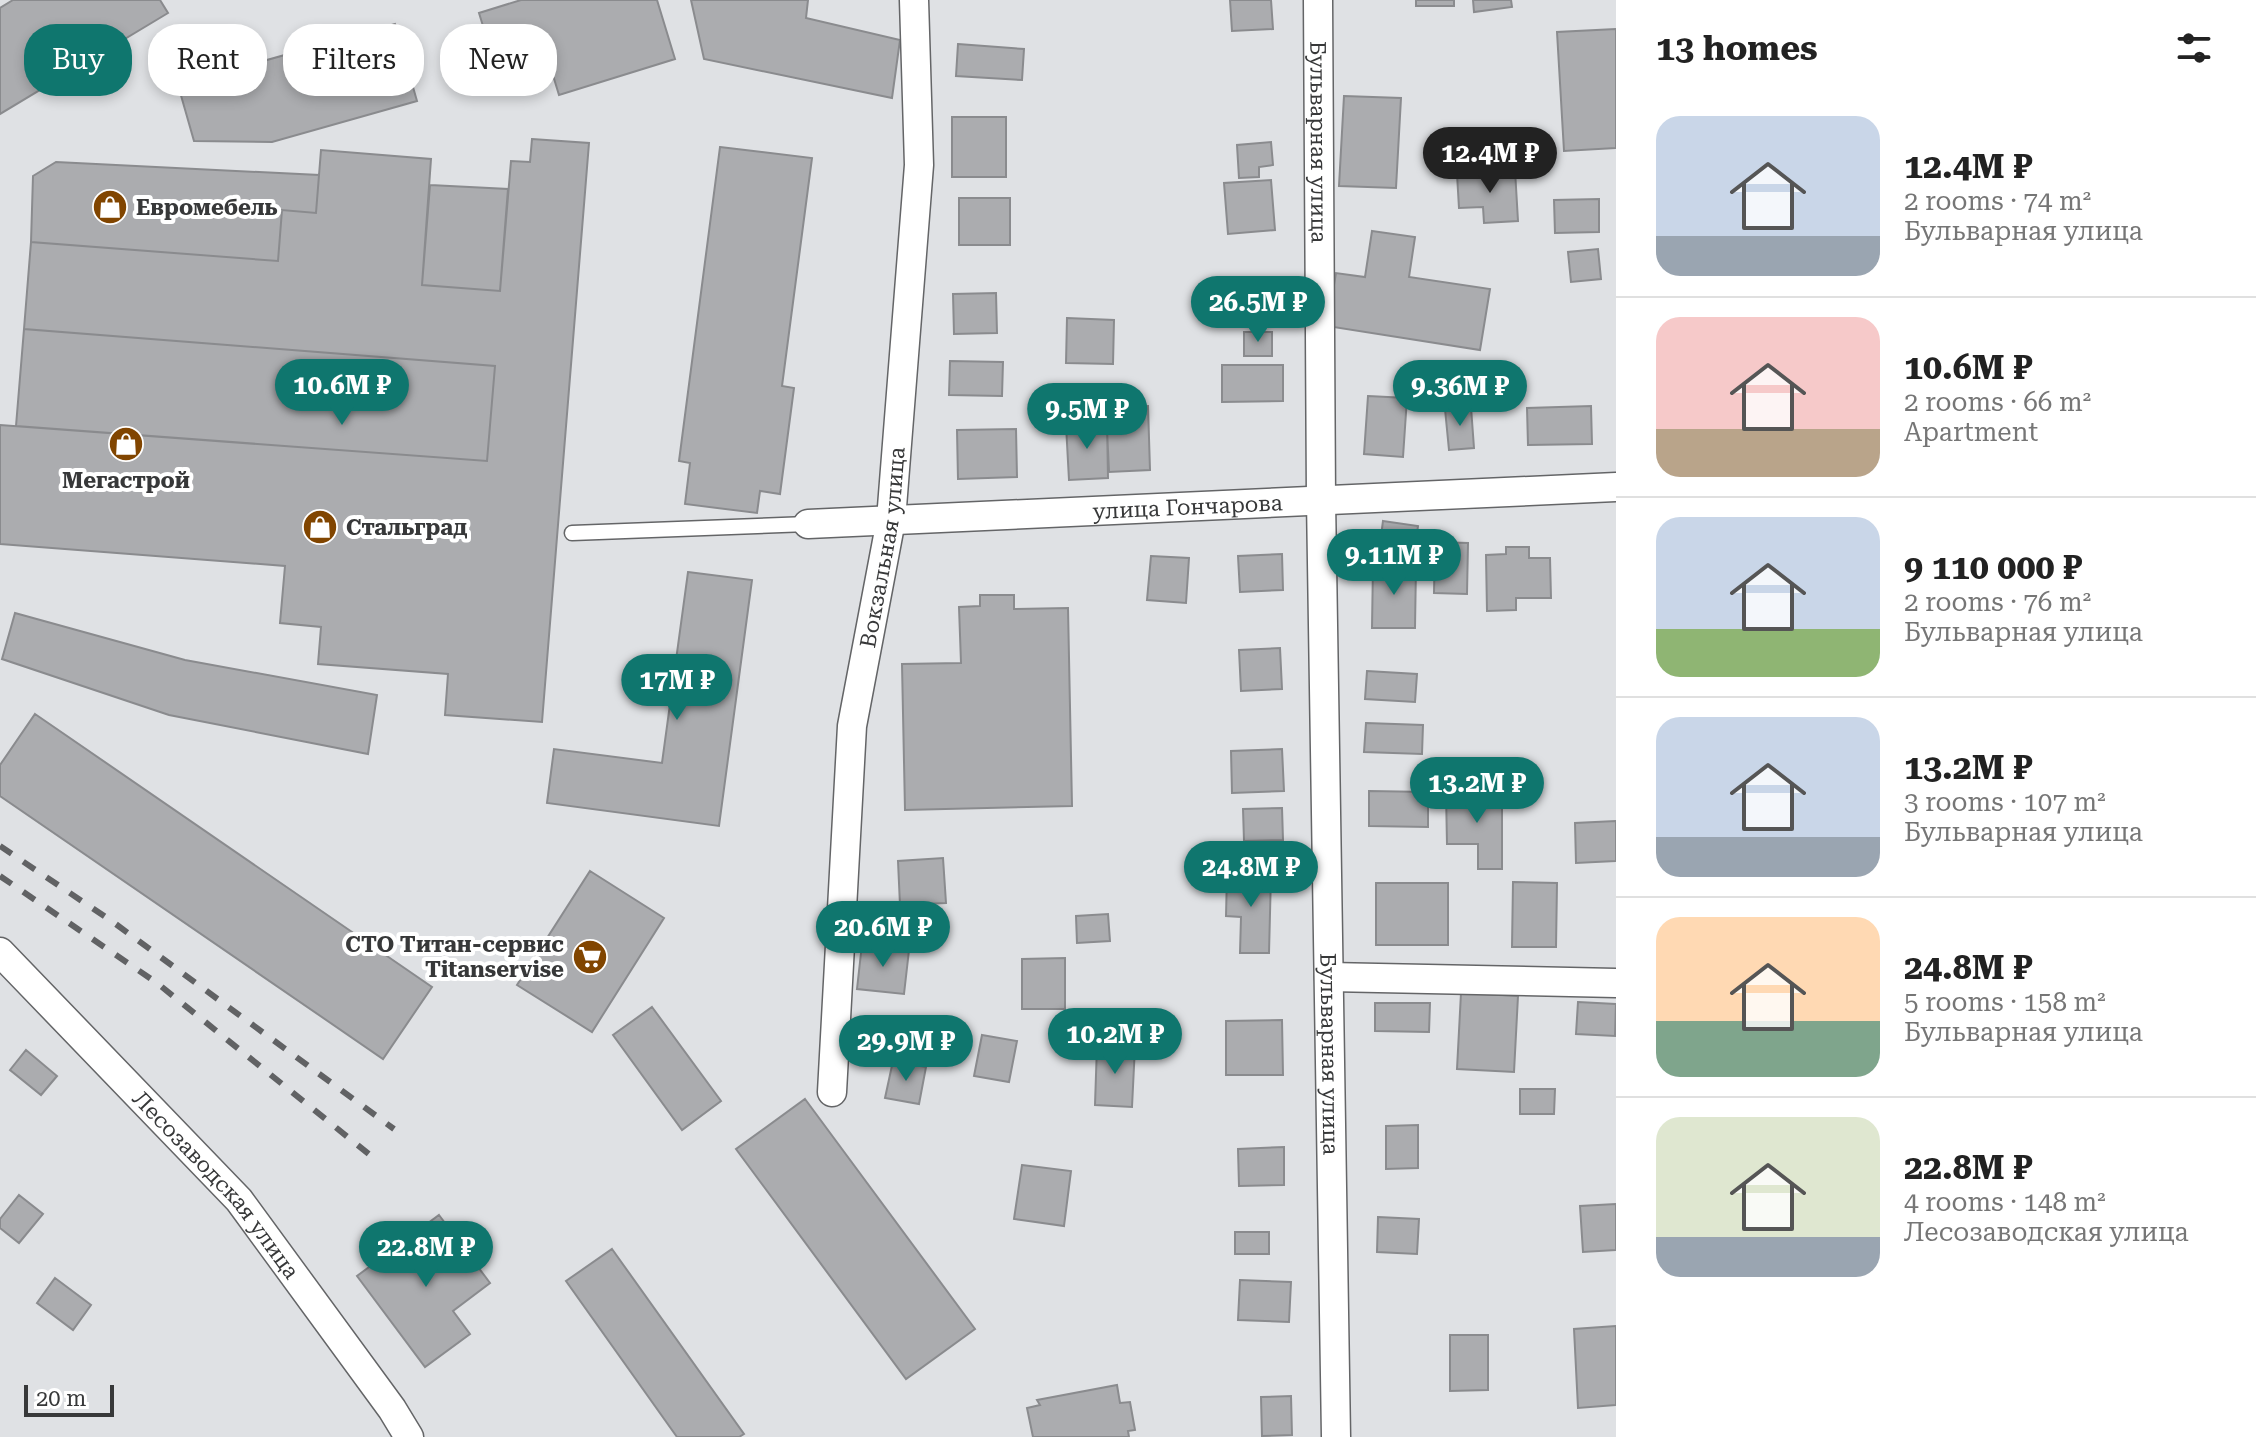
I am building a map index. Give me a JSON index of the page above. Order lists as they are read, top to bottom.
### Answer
{
  "streets": {
    "street": [
      "Бульварная улица",
      "улица Гончарова",
      "Вокзальная улица",
      "Лесозаводская улица"
    ]
  },
  "crossings": [
    ["Бульварная улица", "улица Гончарова"],
    ["улица Гончарова", "Вокзальная улица"]
  ],
  "places": {
    "shop": ["Евромебель", "Мегастрой", "Стальград"],
    "supermarket": ["СТО Титан-сервис Titanservise"]
  },
  "scale_bar": "20 m",
  "page": {
    "heading": "13 homes",
    "chip": [
      "Buy",
      "Rent",
      "Filters",
      "New"
    ],
    "list": [
      {
        "name": "12.4M ₽",
        "note": "2 rooms · 74 m² · Бульварная улица"
      },
      {
        "name": "10.6M ₽",
        "note": "2 rooms · 66 m² · Apartment"
      },
      {
        "name": "9 110 000 ₽",
        "note": "2 rooms · 76 m² · Бульварная улица"
      },
      {
        "name": "13.2M ₽",
        "note": "3 rooms · 107 m² · Бульварная улица"
      },
      {
        "name": "24.8M ₽",
        "note": "5 rooms · 158 m² · Бульварная улица"
      },
      {
        "name": "22.8M ₽",
        "note": "4 rooms · 148 m² · Лесозаводская улица"
      }
    ],
    "price": [
      "12.4M ₽",
      "26.5M ₽",
      "10.6M ₽",
      "9.36M ₽",
      "9.5M ₽",
      "9.11M ₽",
      "17M ₽",
      "13.2M ₽",
      "24.8M ₽",
      "20.6M ₽",
      "10.2M ₽",
      "29.9M ₽",
      "22.8M ₽"
    ],
    "scale": "20 m"
  }
}
